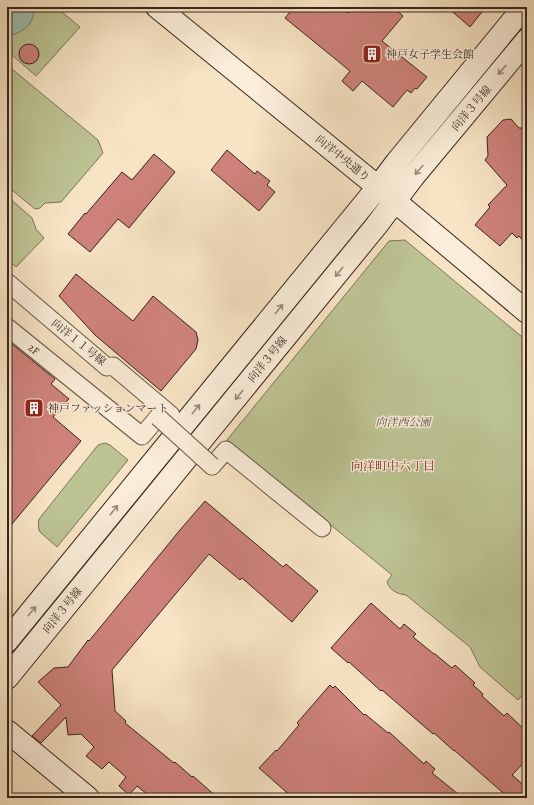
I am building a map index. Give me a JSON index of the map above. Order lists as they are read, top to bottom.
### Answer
{
  "streets": {
    "street": [
      "向洋３号線",
      "向洋中央通り",
      "向洋１１号線",
      "2F"
    ]
  },
  "crossings": [
    ["向洋３号線", "向洋中央通り"],
    ["向洋１１号線", "2F"]
  ],
  "districts": ["向洋町中六丁目"],
  "parks": ["向洋西公園"],
  "places": {
    "building": ["神戸女子学生会館", "神戸ファッションマート"]
  }
}
